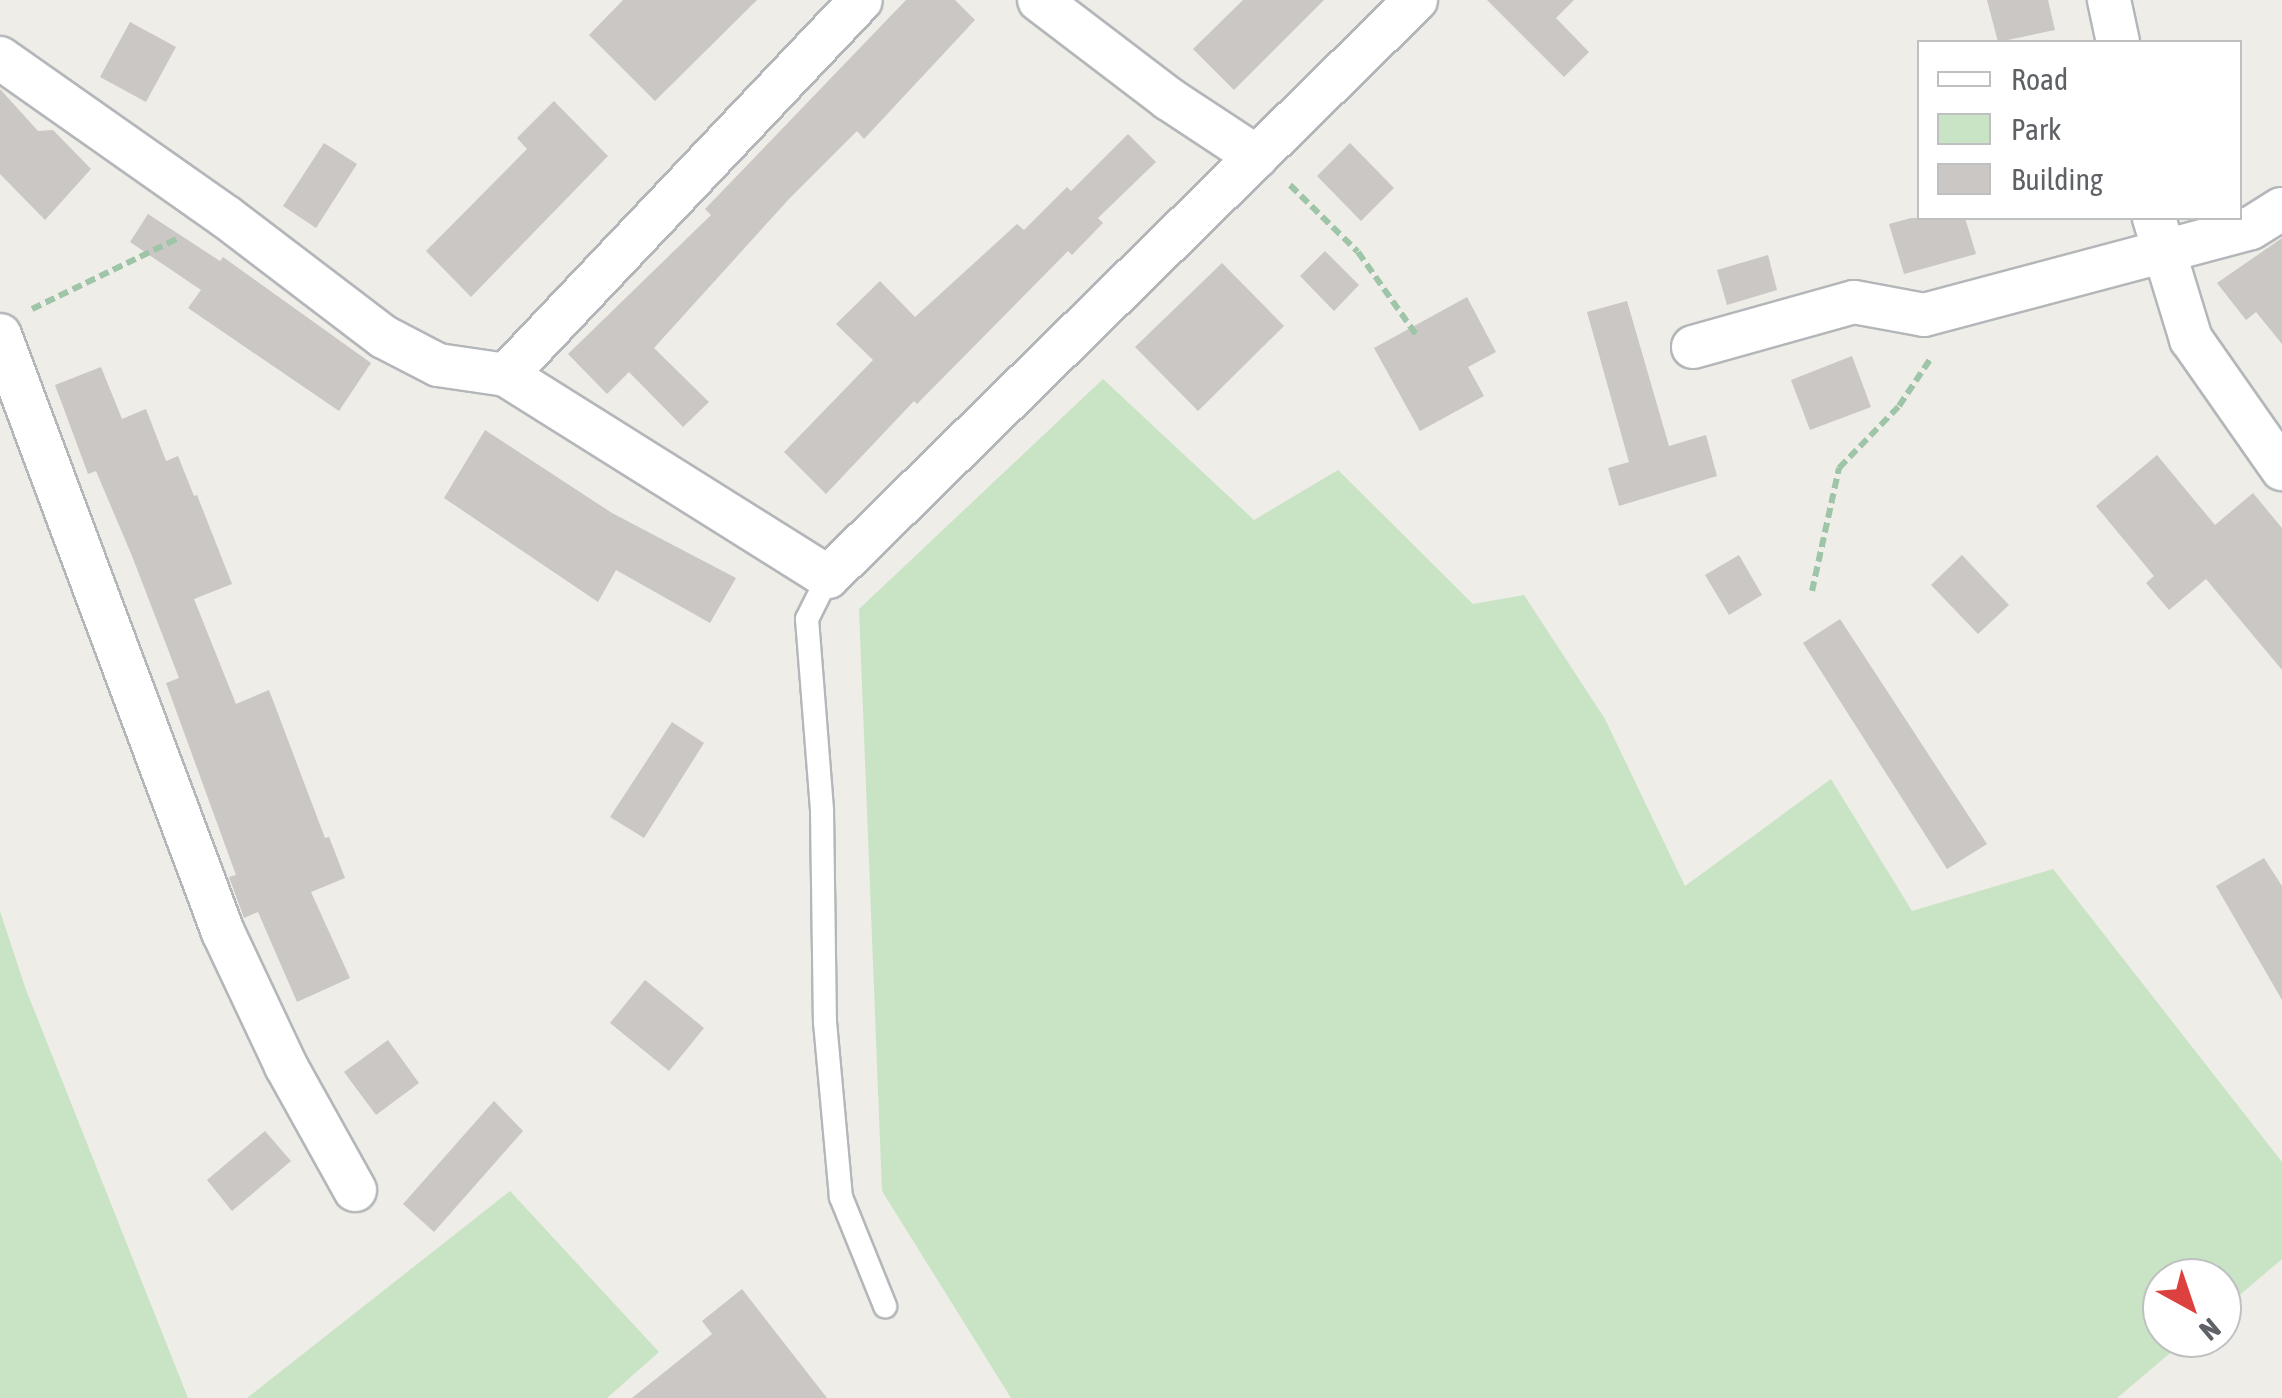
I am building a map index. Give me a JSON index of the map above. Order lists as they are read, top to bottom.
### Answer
{
  "legend": ["Road", "Park", "Building"],
  "north": "bottom right"
}
